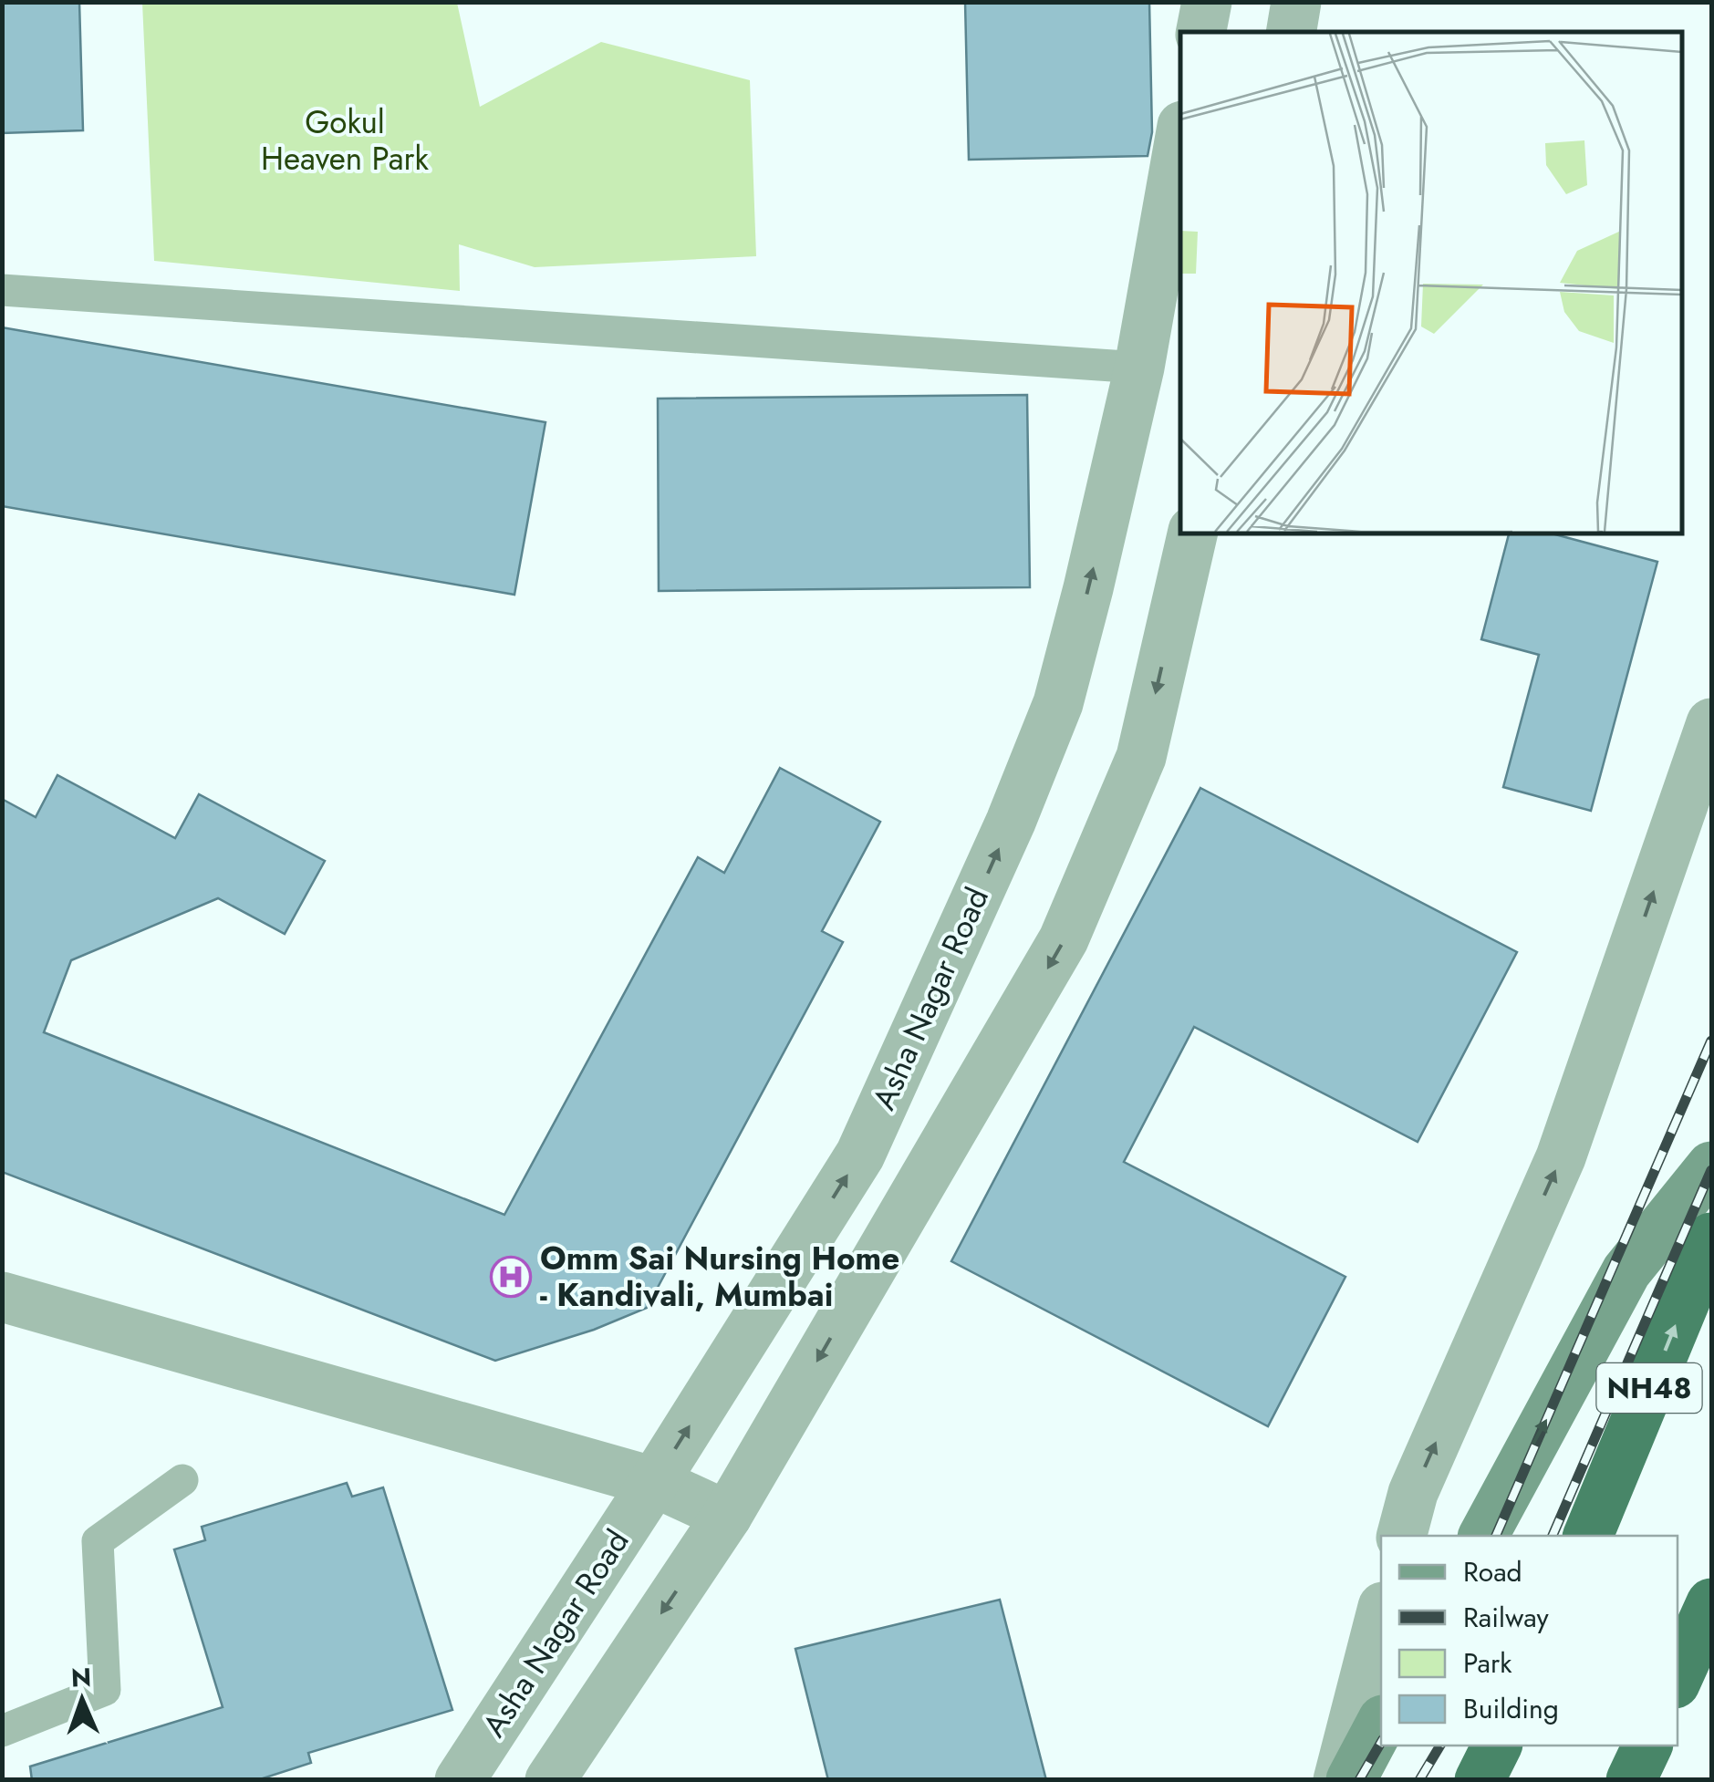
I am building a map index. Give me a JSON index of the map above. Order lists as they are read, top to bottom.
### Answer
{
  "streets": {
    "highway": ["NH48"],
    "street": ["Asha Nagar Road"]
  },
  "parks": ["Gokul Heaven Park"],
  "places": {
    "hospital": ["Omm Sai Nursing Home - Kandivali, Mumbai"]
  },
  "legend": [
    "Road",
    "Railway",
    "Park",
    "Building"
  ],
  "north": "top"
}
